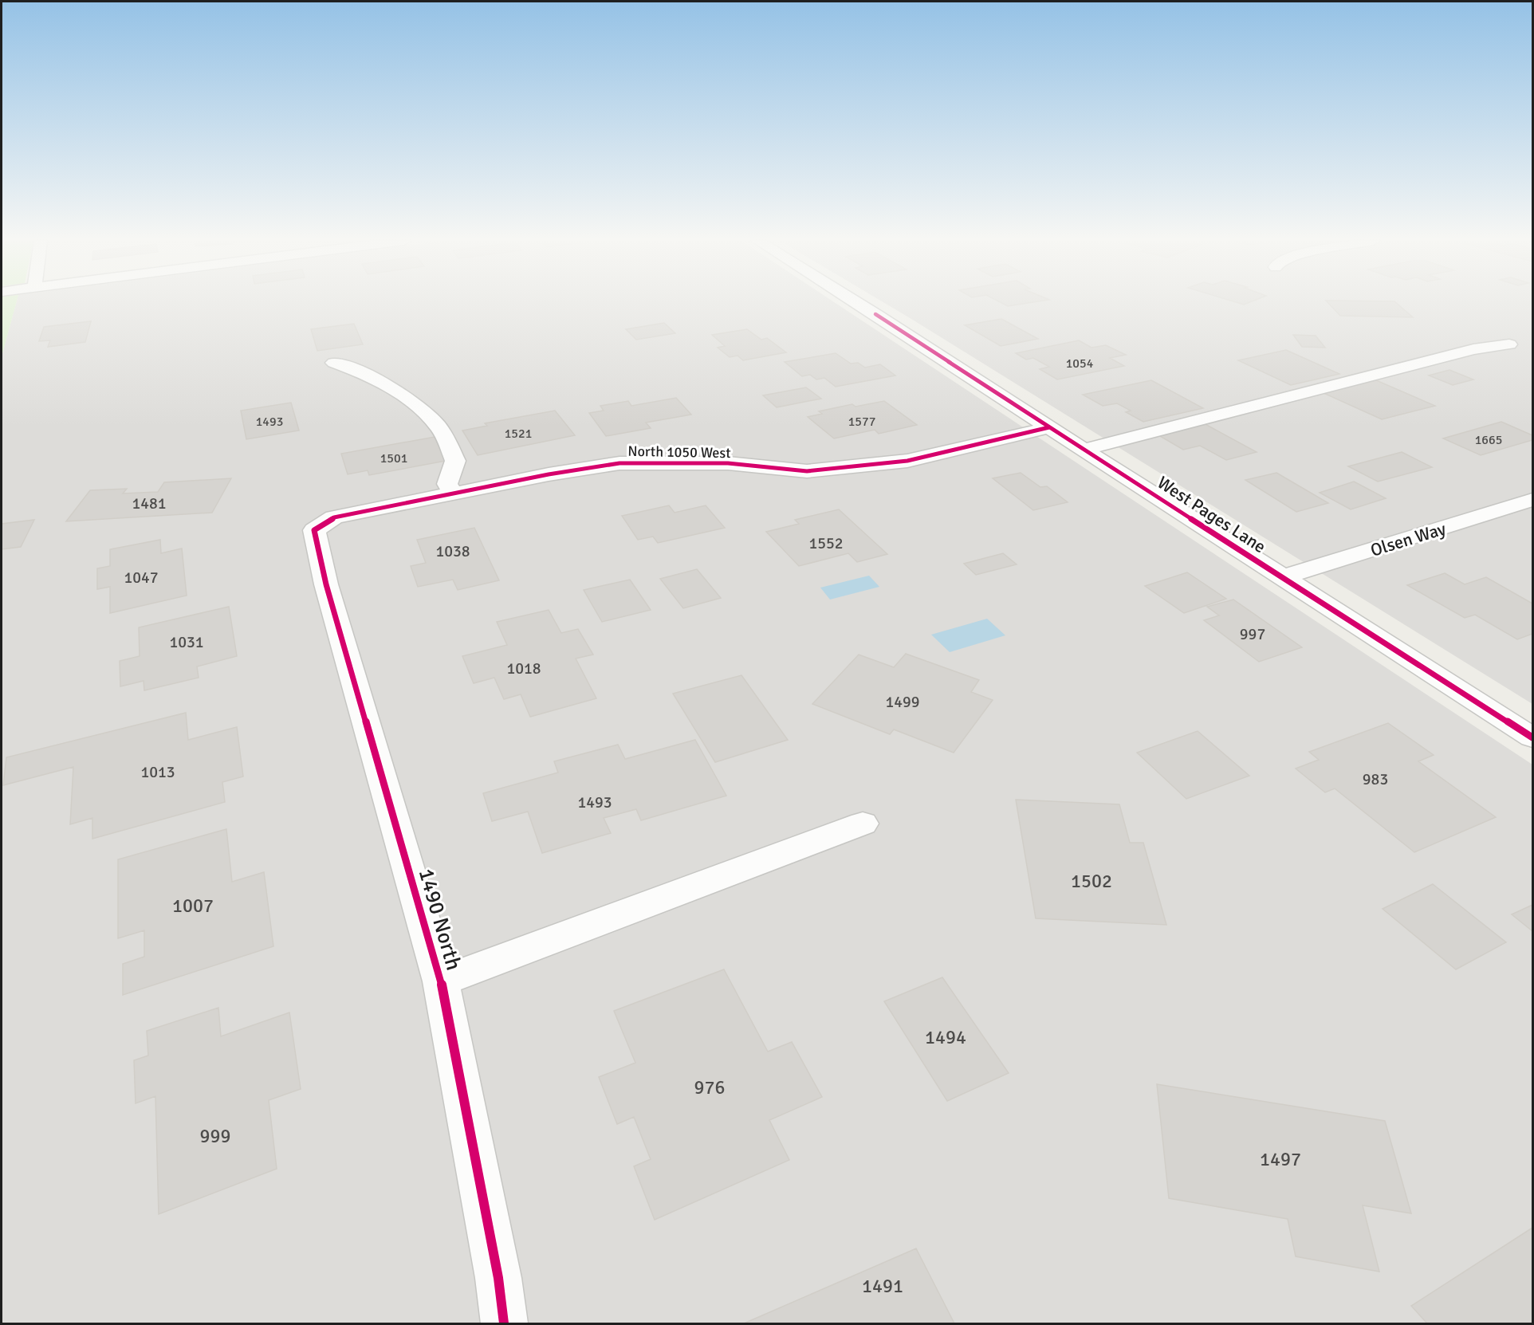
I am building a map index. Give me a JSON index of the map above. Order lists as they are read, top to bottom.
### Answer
{
  "streets": {
    "street": [
      "North 1050 West",
      "West Pages Lane",
      "Olsen Way",
      "1490 North"
    ]
  },
  "crossings": [
    ["North 1050 West", "West Pages Lane"],
    ["North 1050 West", "1490 North"],
    ["West Pages Lane", "Olsen Way"]
  ],
  "house_numbers": [
    "1054",
    "1493",
    "1577",
    "1521",
    "1665",
    "1501",
    "1481",
    "1552",
    "1038",
    "1047",
    "997",
    "1031",
    "1018",
    "1499",
    "1013",
    "983",
    "1493",
    "1502",
    "1007",
    "1494",
    "976",
    "999",
    "1497",
    "1491"
  ]
}
